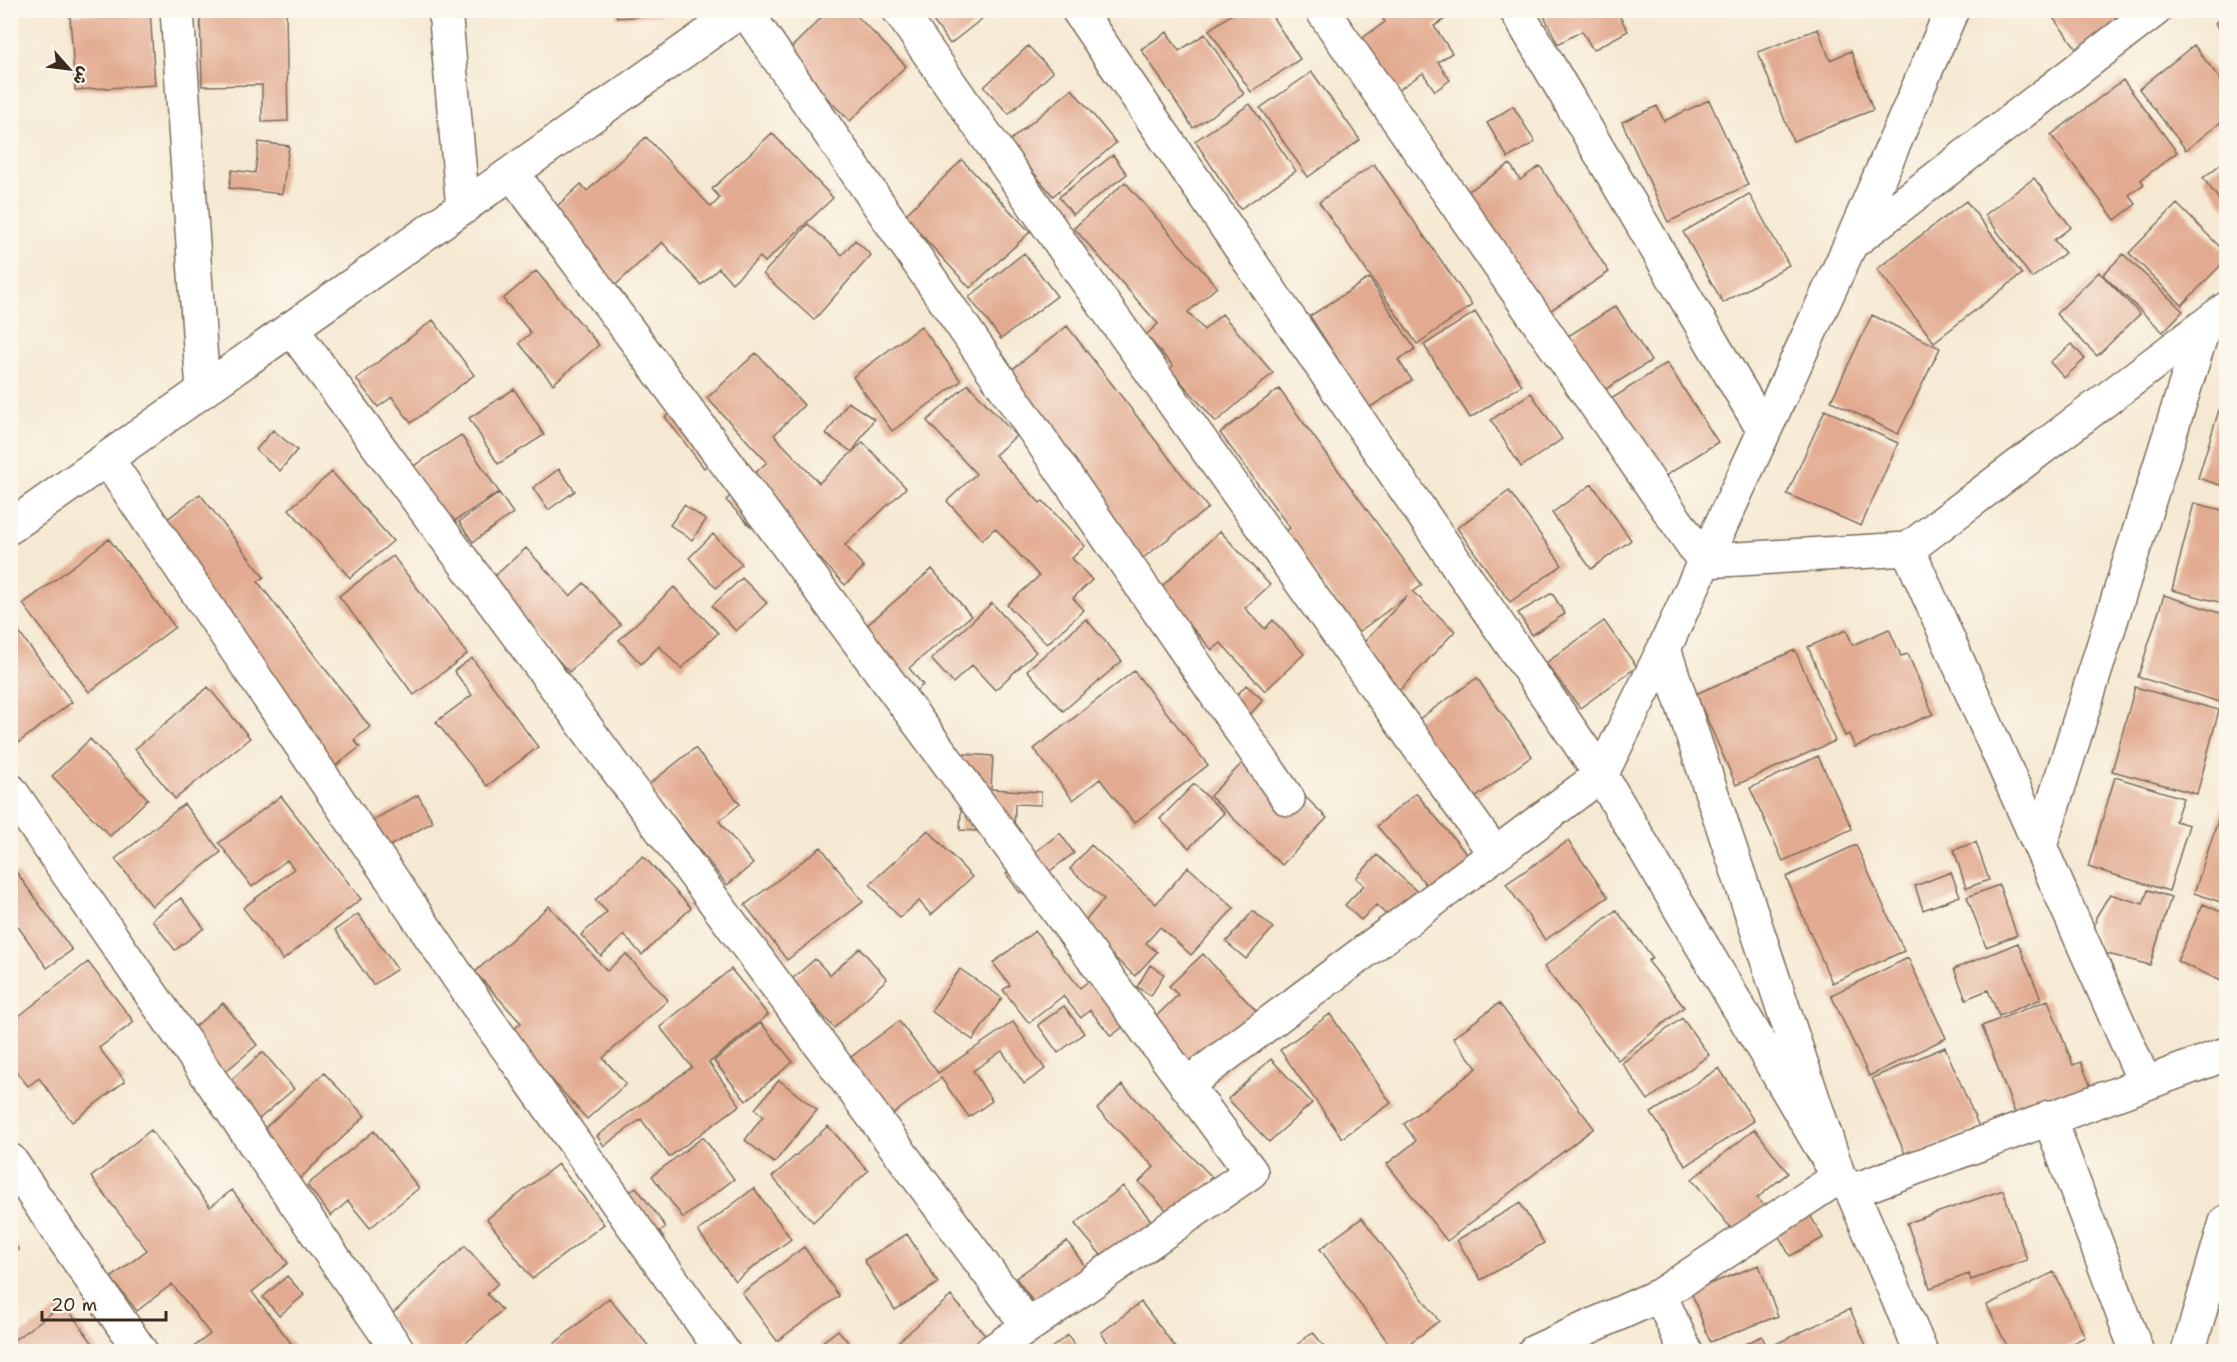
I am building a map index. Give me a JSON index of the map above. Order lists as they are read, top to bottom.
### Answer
{
  "scale_bar": "20 m",
  "north": "bottom right"
}
